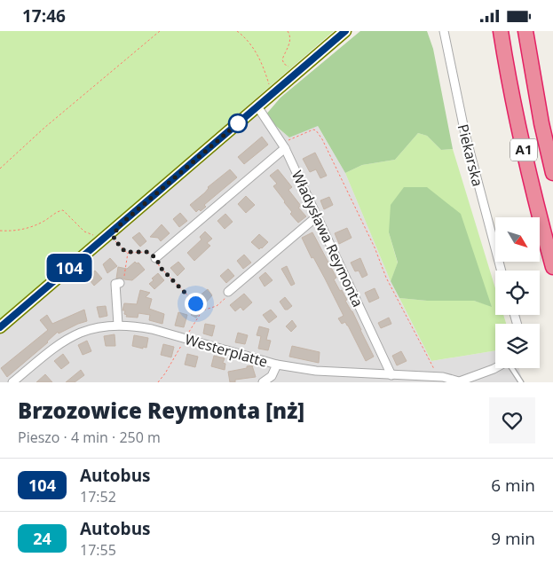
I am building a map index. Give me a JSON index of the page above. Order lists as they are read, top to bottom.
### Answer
{
  "streets": {
    "highway": ["A1"],
    "street": ["Piekarska", "Władysława Reymonta", "Westerplatte"]
  },
  "crossings": [
    ["Władysława Reymonta", "Westerplatte"]
  ],
  "lines": ["bus line 104"],
  "north": "bottom right",
  "page": {
    "status": "17:46",
    "on_map": "104",
    "heading": ["Brzozowice Reymonta [nż]", "Pieszo · 4 min · 250 m"],
    "list": [
      {
        "mark": "104",
        "name": "Autobus",
        "note": "17:52",
        "value": "6 min"
      },
      {
        "mark": "24",
        "name": "Autobus",
        "note": "17:55",
        "value": "9 min"
      }
    ]
  }
}
